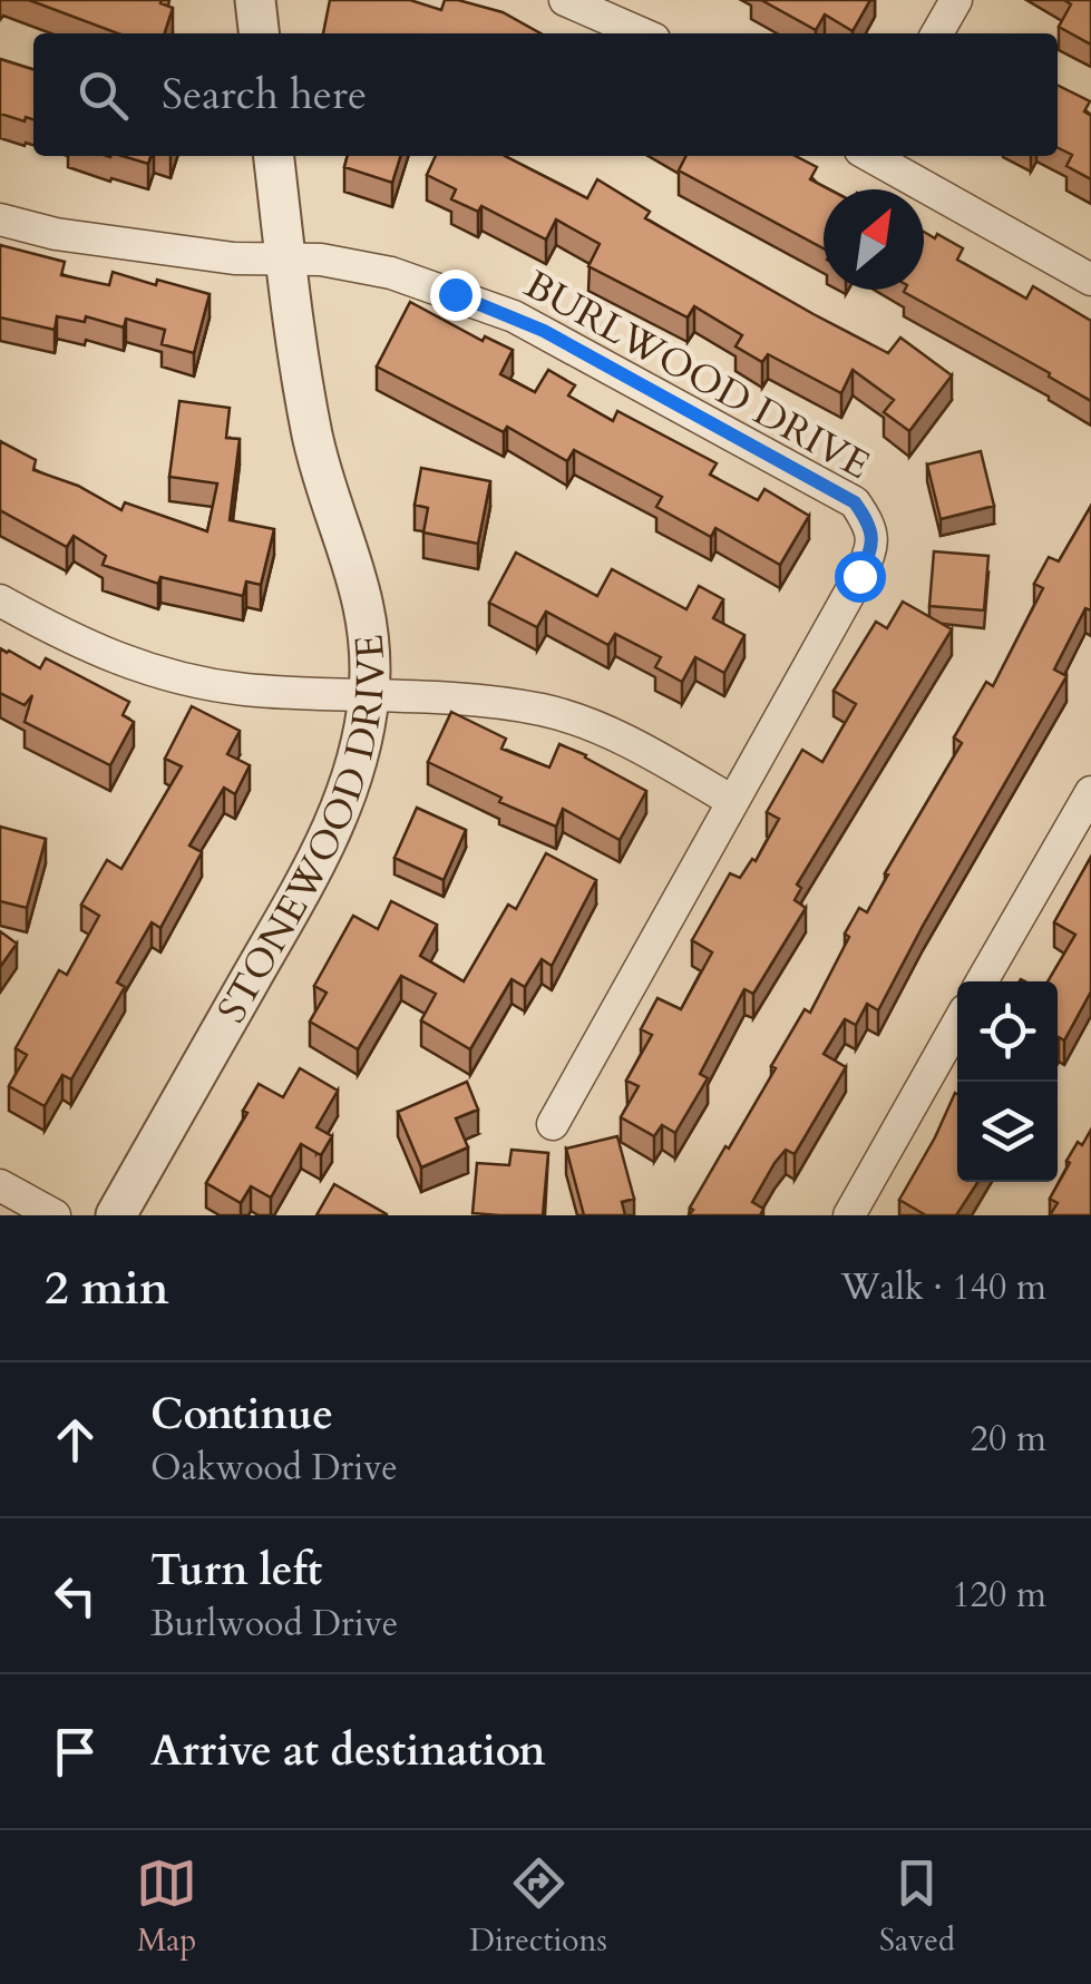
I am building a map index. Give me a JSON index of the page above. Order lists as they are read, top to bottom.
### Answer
{
  "streets": {
    "street": ["BURLWOOD DRIVE", "STONEWOOD DRIVE"]
  },
  "crossings": [
    ["BURLWOOD DRIVE", "STONEWOOD DRIVE"]
  ],
  "north": "top right",
  "page": {
    "search": "Search here",
    "heading": ["2 min", "Walk · 140 m"],
    "list": [
      ["Continue", "Oakwood Drive", "20 m"],
      ["Turn left", "Burlwood Drive", "120 m"],
      "Arrive at destination"
    ],
    "nav": ["Map", "Directions", "Saved"]
  }
}
